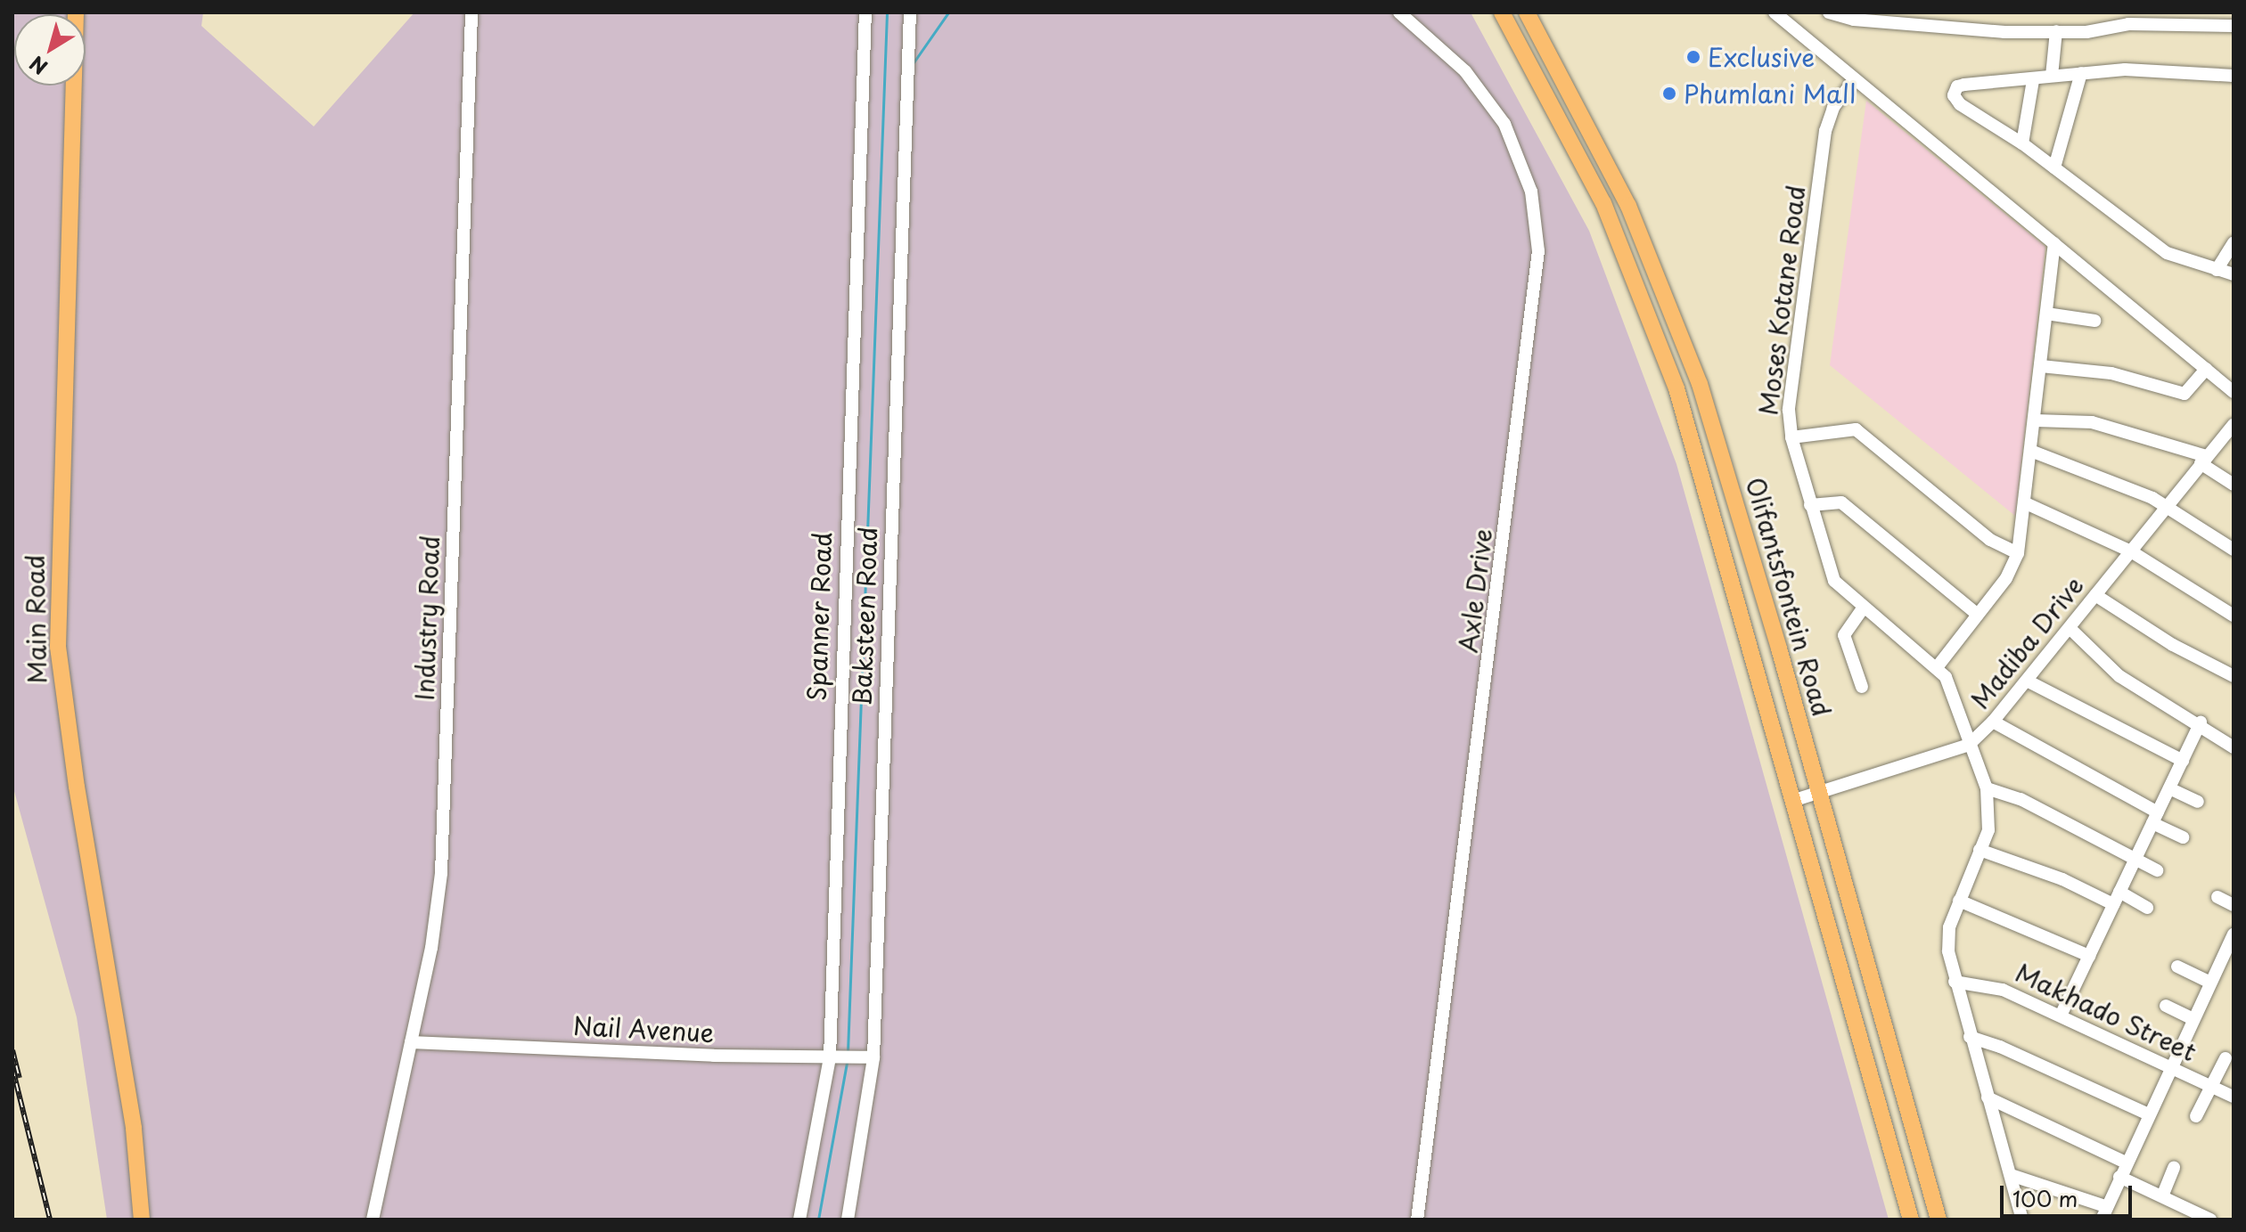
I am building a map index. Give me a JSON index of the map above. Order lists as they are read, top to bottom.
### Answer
{
  "streets": {
    "main road": ["Olifantsfontein Road", "Main Road"],
    "street": [
      "Moses Kotane Road",
      "Axle Drive",
      "Spanner Road",
      "Baksteen Road",
      "Industry Road",
      "Madiba Drive",
      "Makhado Street",
      "Nail Avenue"
    ]
  },
  "crossings": [
    ["Moses Kotane Road", "Madiba Drive"],
    ["Moses Kotane Road", "Makhado Street"],
    ["Olifantsfontein Road", "Madiba Drive"],
    ["Spanner Road", "Nail Avenue"],
    ["Baksteen Road", "Nail Avenue"],
    ["Industry Road", "Nail Avenue"]
  ],
  "places": ["Exclusive", "Phumlani Mall"],
  "scale_bar": "100 m",
  "north": "bottom left"
}
